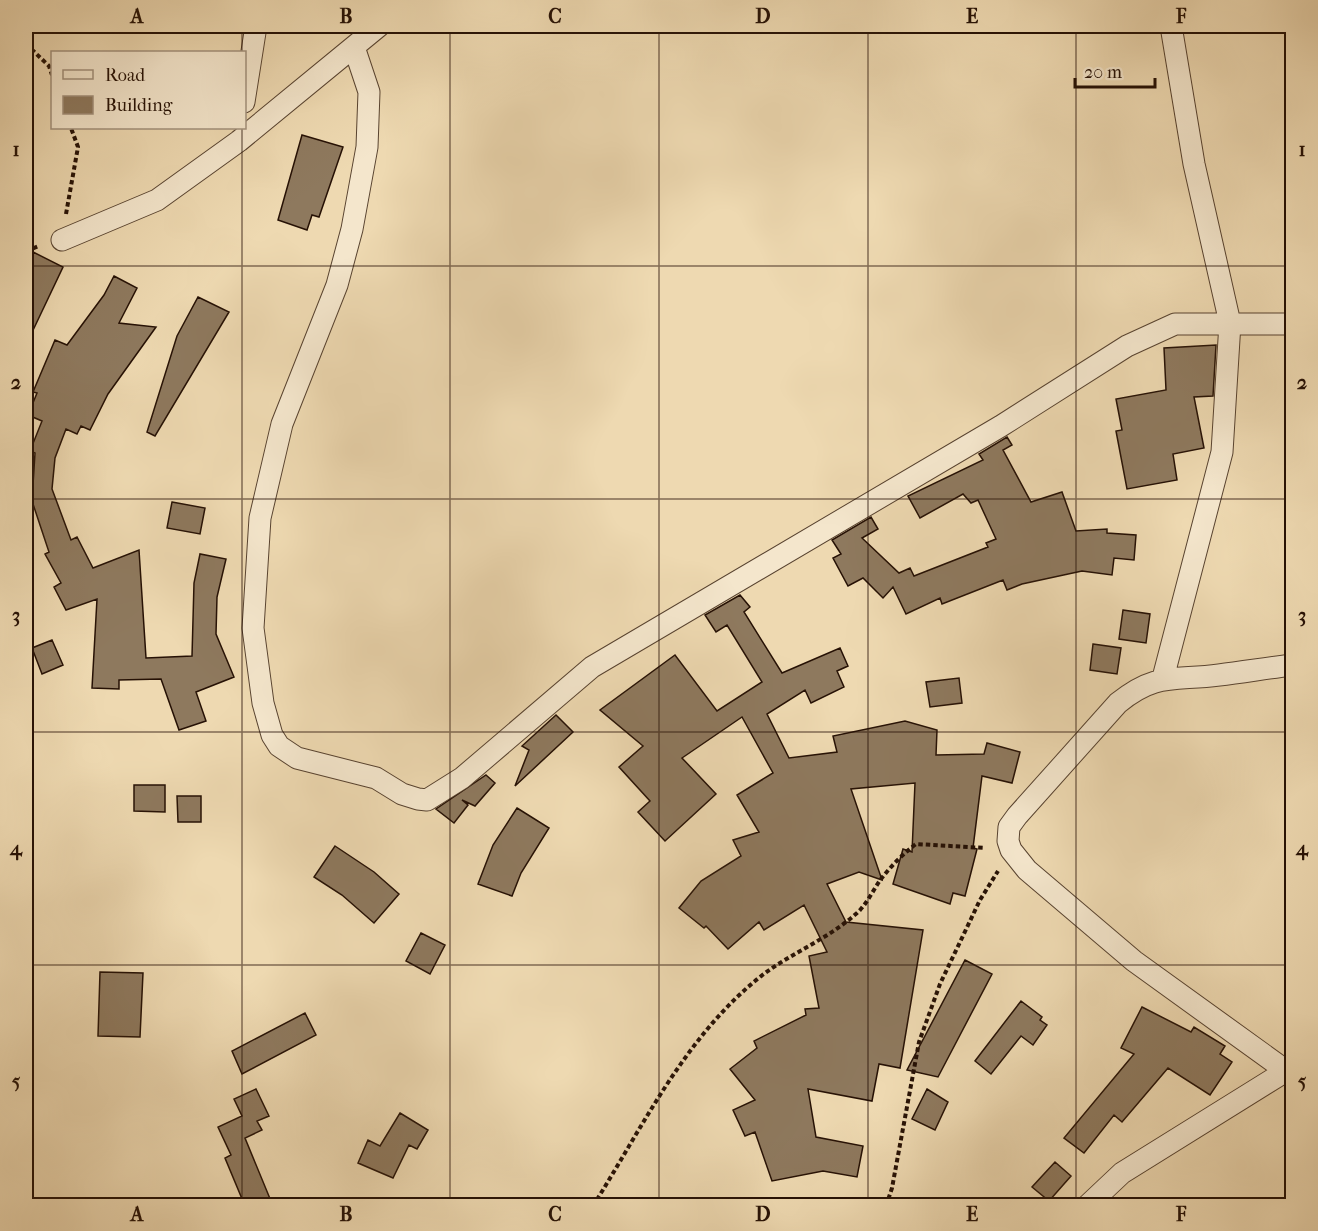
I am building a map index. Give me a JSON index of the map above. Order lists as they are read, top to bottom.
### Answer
{
  "legend": ["Road", "Building"],
  "scale_bar": "20 m",
  "grid": {
    "columns": [
      "A",
      "B",
      "C",
      "D",
      "E",
      "F"
    ],
    "rows": [
      "1",
      "2",
      "3",
      "4",
      "5"
    ]
  }
}
